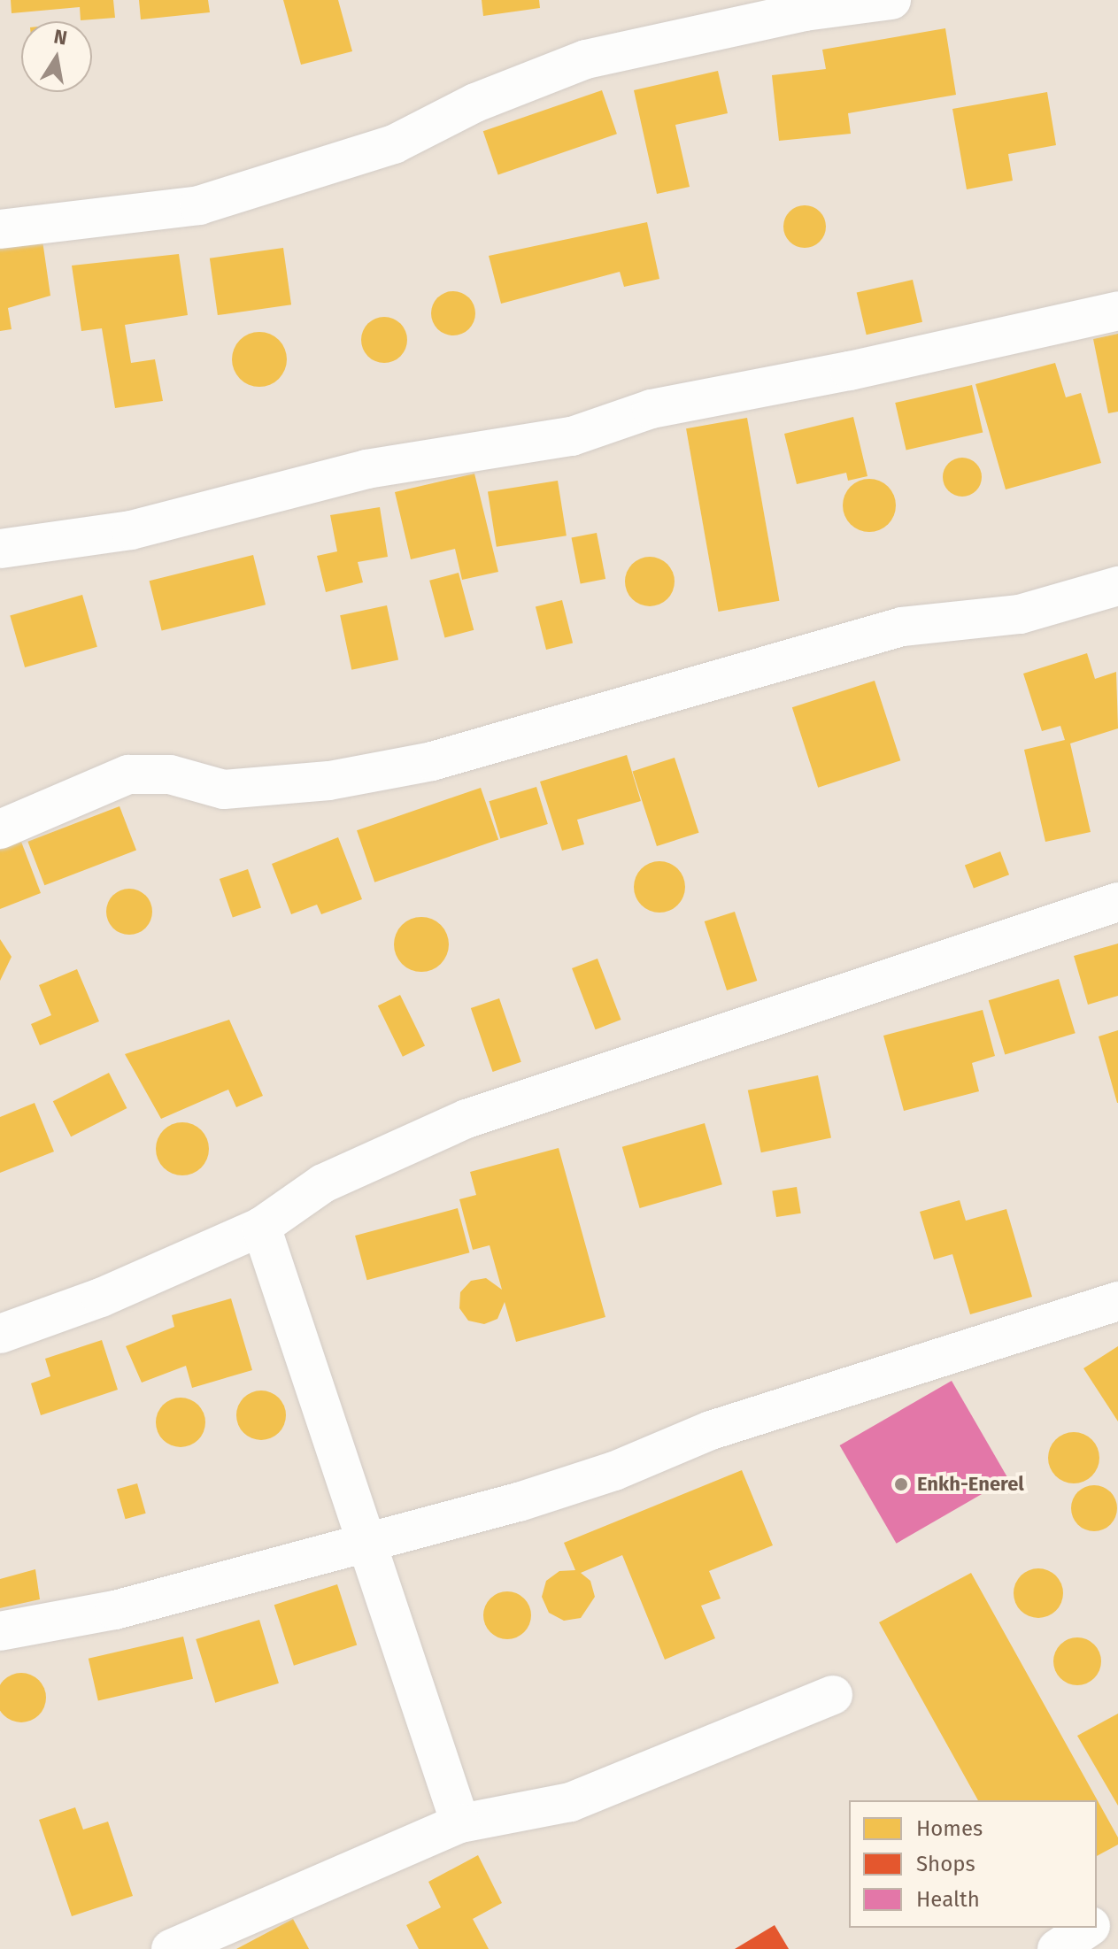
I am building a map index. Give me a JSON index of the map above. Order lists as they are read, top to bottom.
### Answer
{
  "places": ["Enkh-Enerel"],
  "legend": ["Homes", "Shops", "Health"],
  "north": "top"
}
